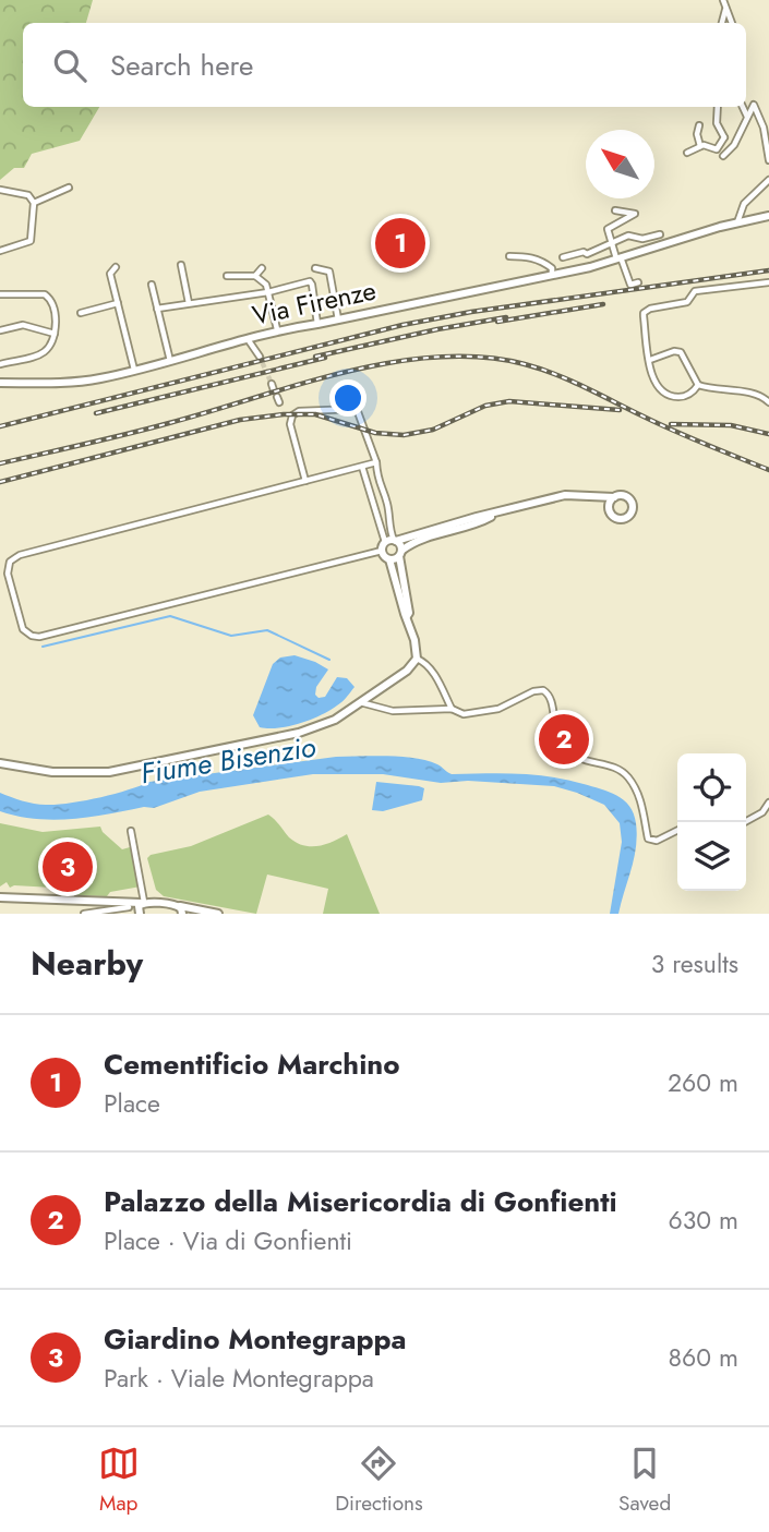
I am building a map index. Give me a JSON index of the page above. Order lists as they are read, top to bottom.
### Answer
{
  "streets": {
    "street": ["Via Firenze"]
  },
  "water": ["Fiume Bisenzio"],
  "north": "top left",
  "page": {
    "search": "Search here",
    "pins": ["1", "2", "3"],
    "heading": ["Nearby", "3 results"],
    "list": [
      {
        "mark": "1",
        "name": "Cementificio Marchino",
        "note": "Place",
        "value": "260 m"
      },
      {
        "mark": "2",
        "name": "Palazzo della Misericordia di Gonfienti",
        "note": "Place · Via di Gonfienti",
        "value": "630 m"
      },
      {
        "mark": "3",
        "name": "Giardino Montegrappa",
        "note": "Park · Viale Montegrappa",
        "value": "860 m"
      }
    ],
    "nav": ["Map", "Directions", "Saved"]
  }
}
